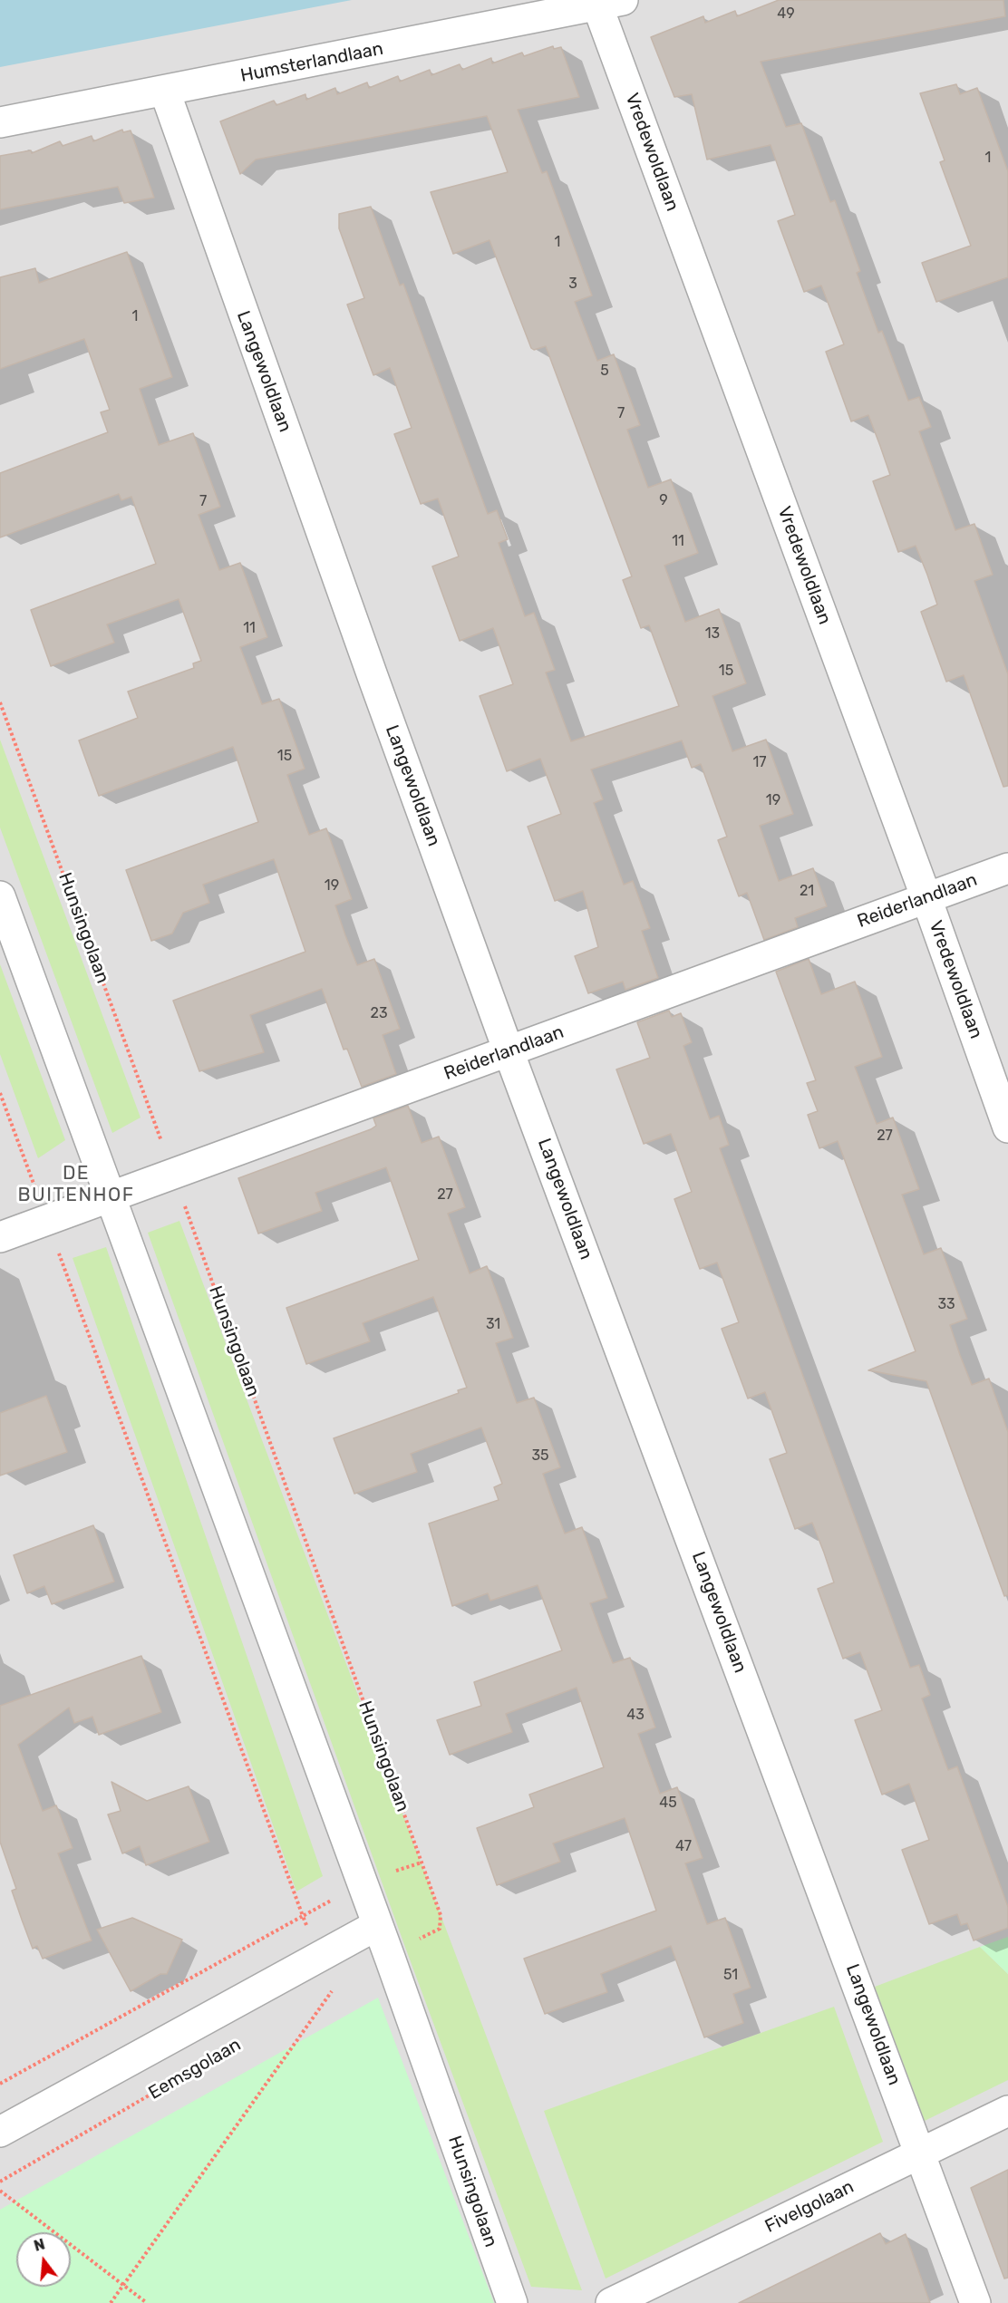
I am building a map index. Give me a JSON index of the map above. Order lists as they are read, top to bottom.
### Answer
{
  "streets": {
    "street": [
      "Humsterlandlaan",
      "Vredewoldlaan",
      "Langewoldlaan",
      "Reiderlandlaan",
      "Hunsingolaan",
      "Eemsgolaan",
      "Fivelgolaan"
    ]
  },
  "crossings": [
    ["Humsterlandlaan", "Vredewoldlaan"],
    ["Humsterlandlaan", "Langewoldlaan"],
    ["Vredewoldlaan", "Reiderlandlaan"],
    ["Langewoldlaan", "Reiderlandlaan"],
    ["Langewoldlaan", "Fivelgolaan"],
    ["Reiderlandlaan", "Hunsingolaan"],
    ["Hunsingolaan", "Eemsgolaan"]
  ],
  "districts": ["DE BUITENHOF"],
  "house_numbers": [
    "49",
    "1",
    "1",
    "3",
    "1",
    "5",
    "7",
    "9",
    "7",
    "11",
    "11",
    "13",
    "15",
    "15",
    "17",
    "19",
    "19",
    "21",
    "23",
    "27",
    "27",
    "33",
    "31",
    "35",
    "43",
    "45",
    "47",
    "51"
  ],
  "north": "top"
}
